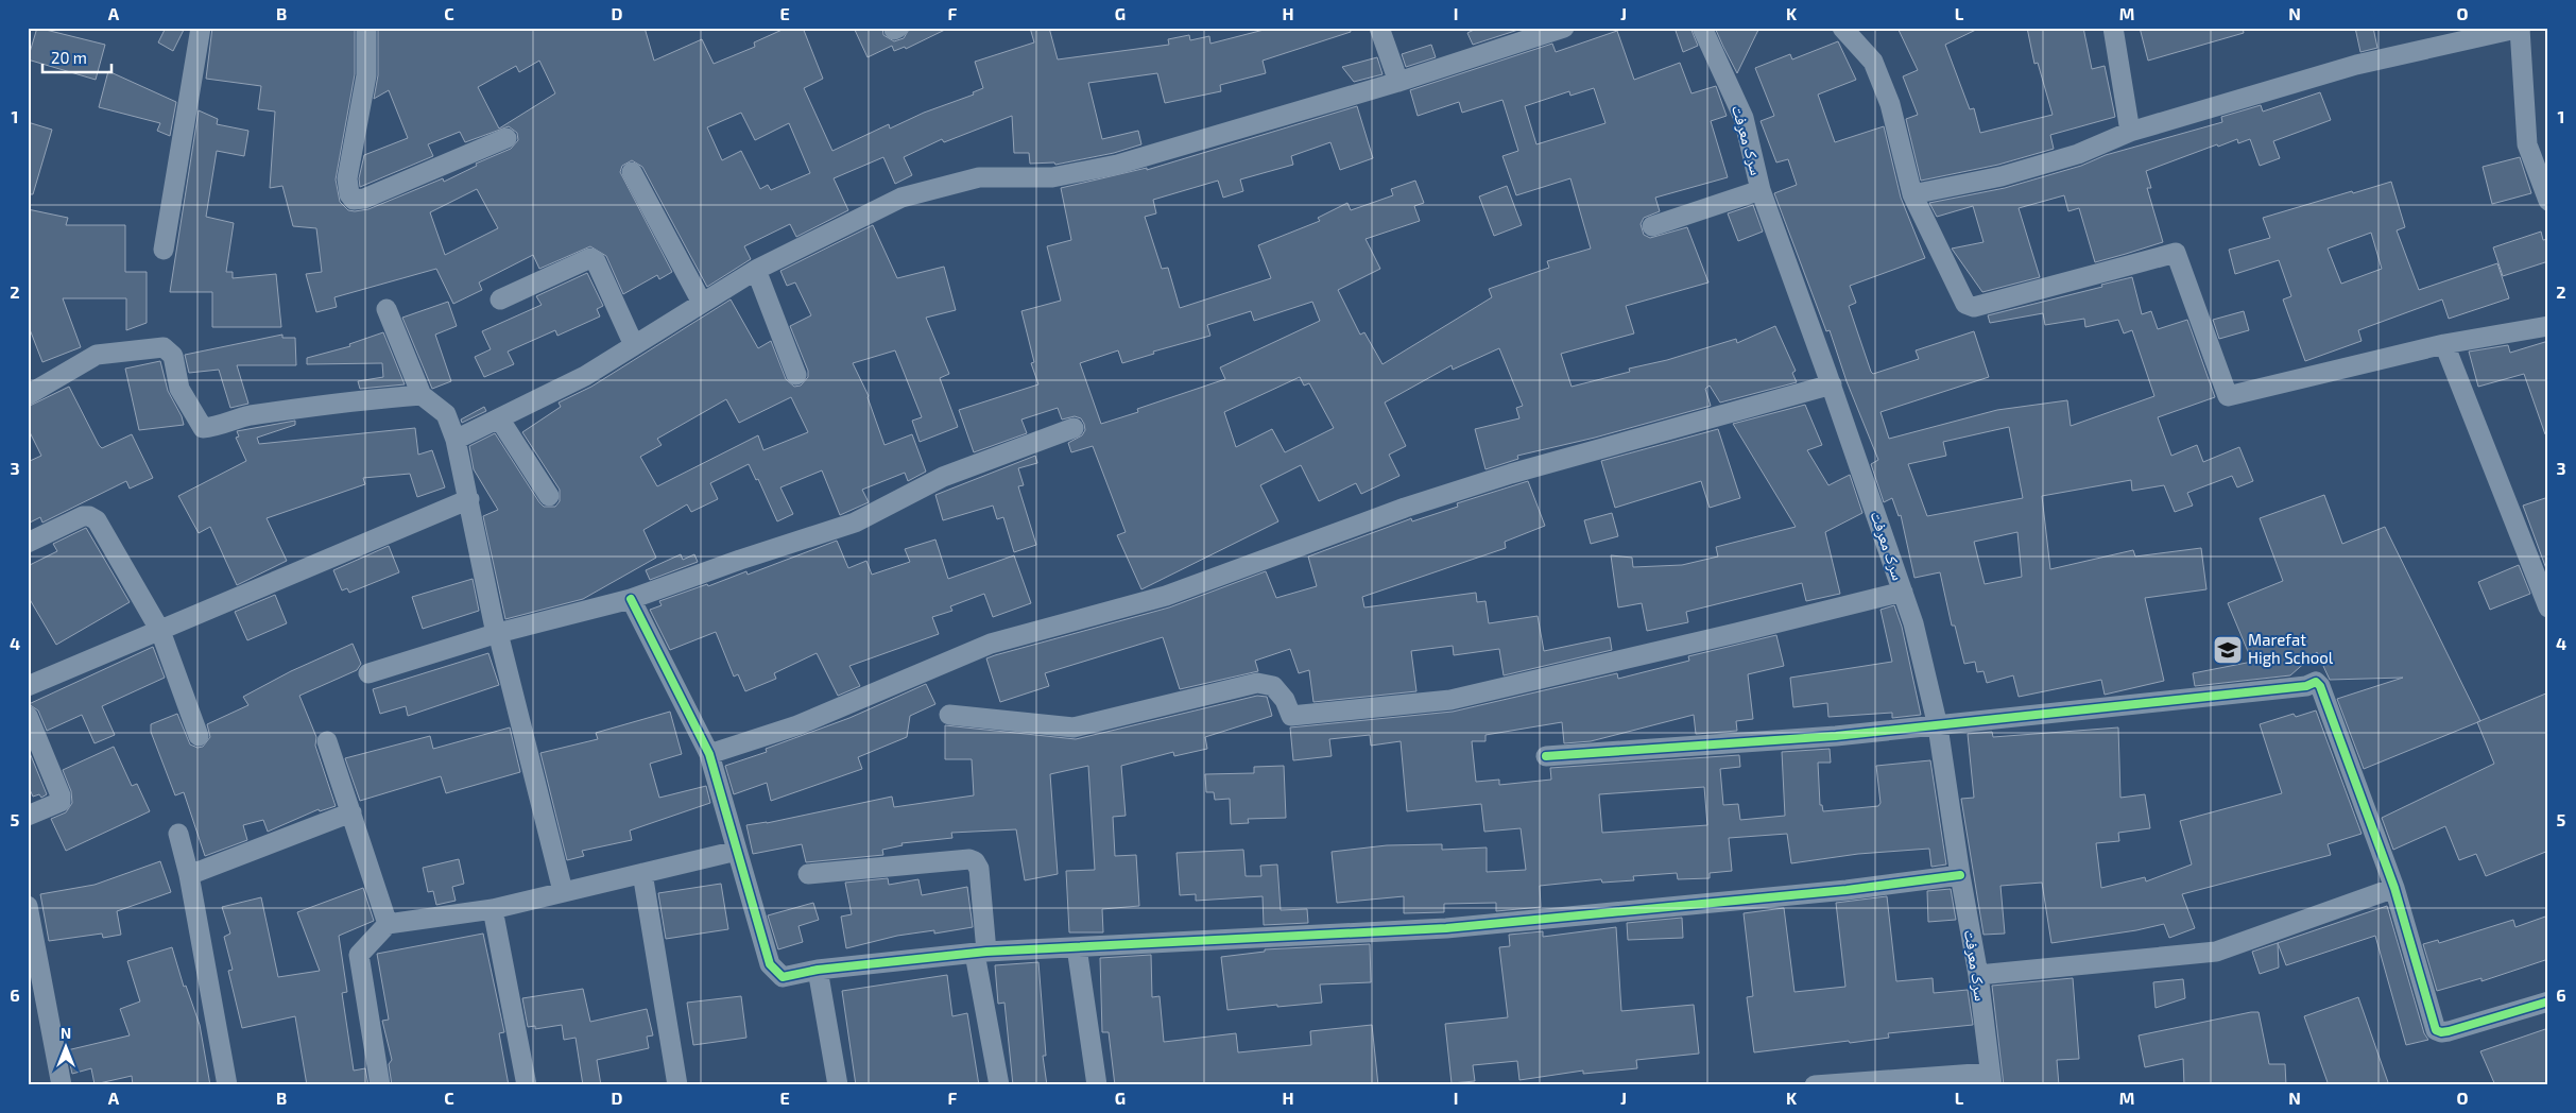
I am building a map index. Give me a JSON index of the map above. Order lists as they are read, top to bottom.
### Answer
{
  "streets": {
    "street": ["سرک معرفت"]
  },
  "places": {
    "school or university": ["Marefat High School"]
  },
  "scale_bar": "20 m",
  "north": "top",
  "grid": {
    "columns": [
      "A",
      "B",
      "C",
      "D",
      "E",
      "F",
      "G",
      "H",
      "I",
      "J",
      "K",
      "L",
      "M",
      "N",
      "O"
    ],
    "rows": [
      "1",
      "2",
      "3",
      "4",
      "5",
      "6"
    ]
  }
}
